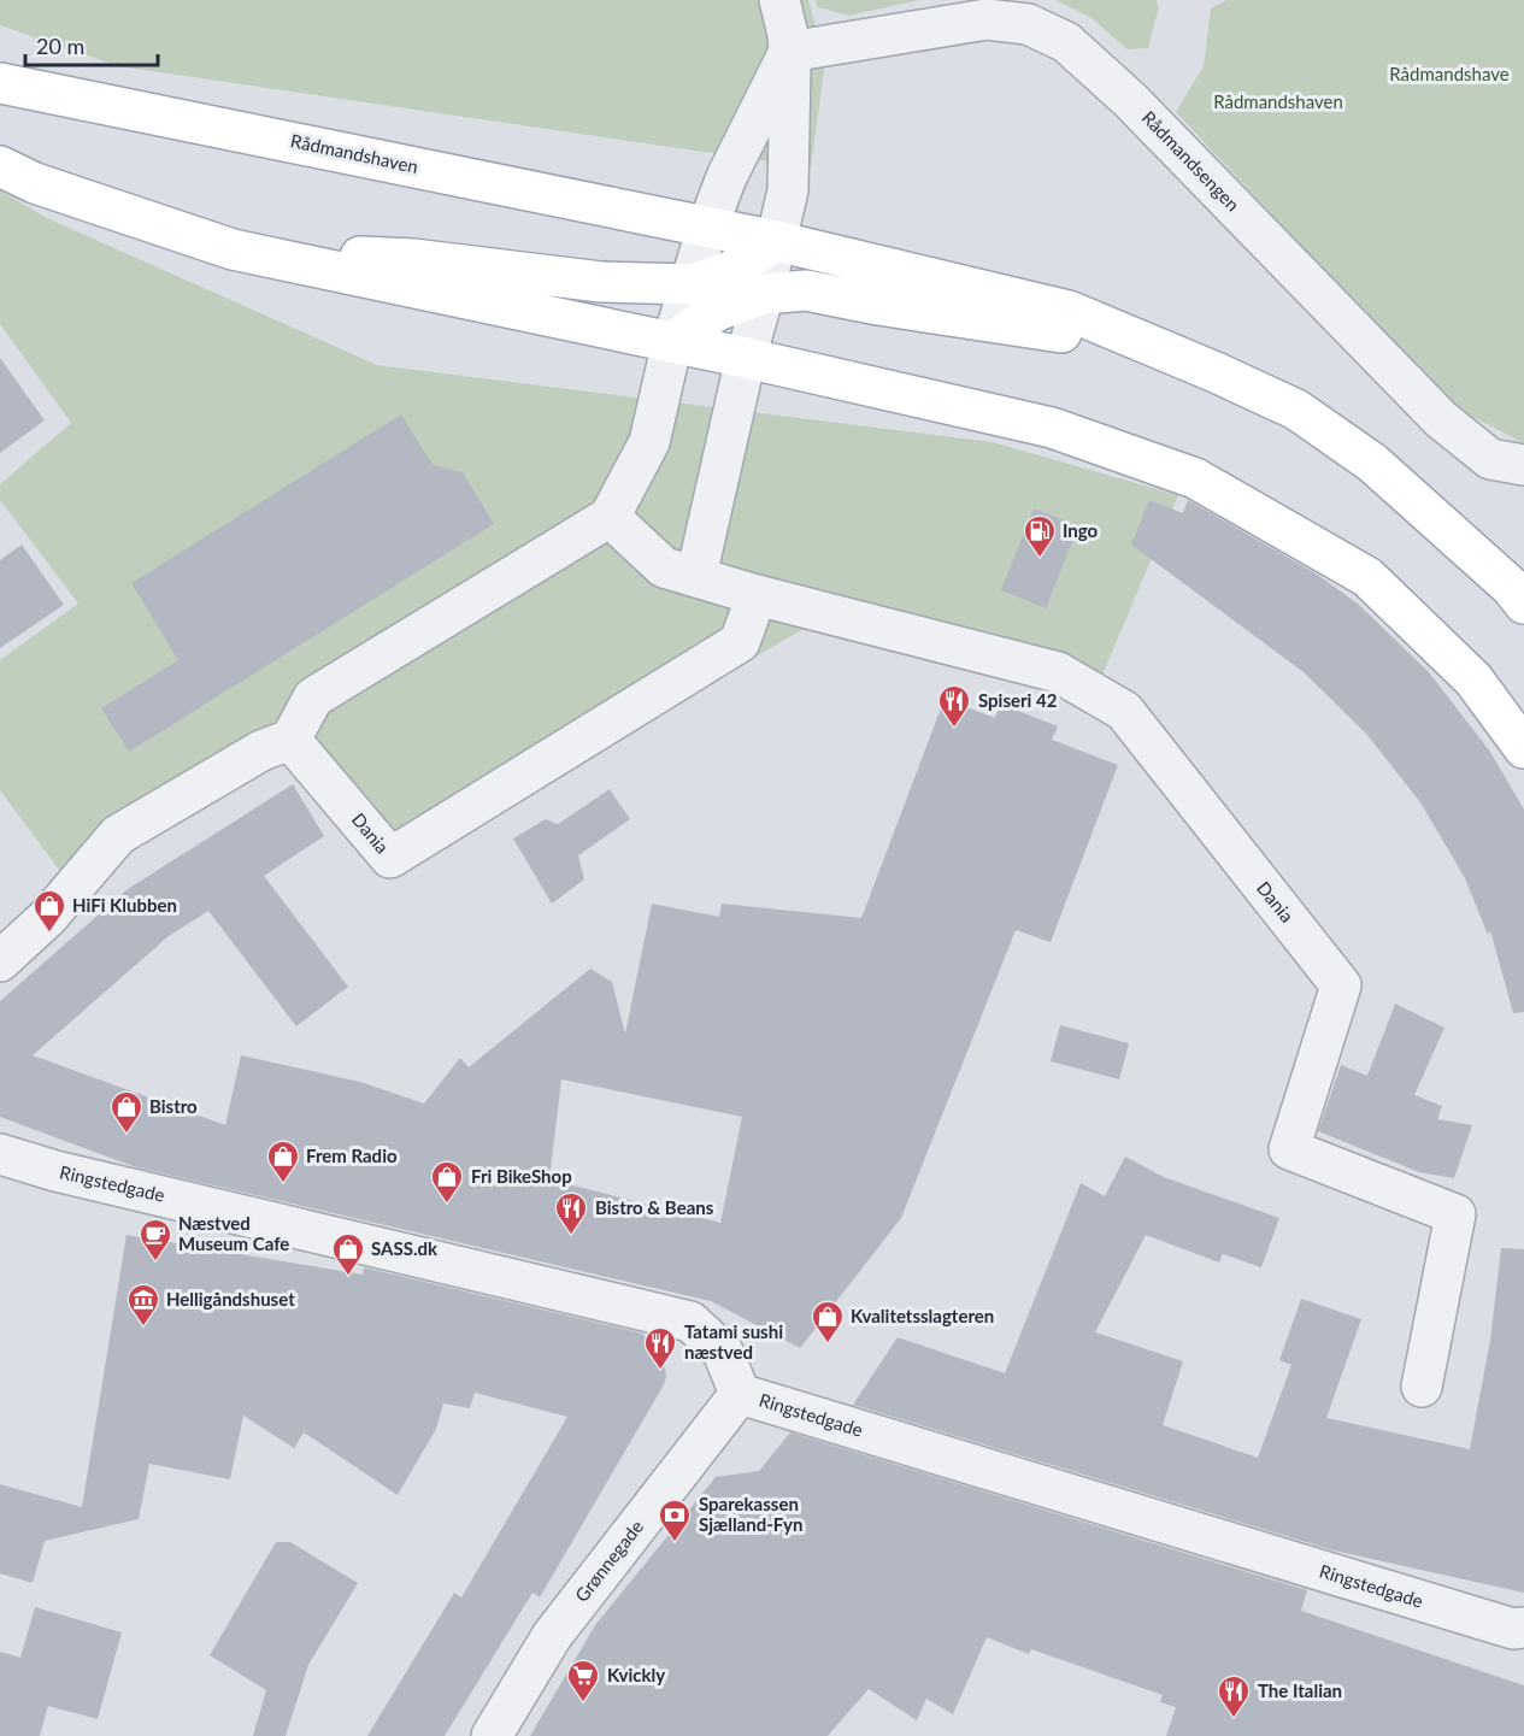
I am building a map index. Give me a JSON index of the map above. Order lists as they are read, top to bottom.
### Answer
{
  "streets": {
    "main road": ["Rådmandshaven"],
    "street": [
      "Rådmandsengen",
      "Dania",
      "Ringstedgade",
      "Grønnegade"
    ]
  },
  "crossings": [
    ["Ringstedgade", "Grønnegade"]
  ],
  "parks": ["Rådmandshave", "Rådmandshaven"],
  "places": {
    "fuel station": ["Ingo"],
    "restaurant": [
      "Spiseri 42",
      "Bistro & Beans",
      "Tatami sushi næstved",
      "The Italian"
    ],
    "shop": [
      "HiFi Klubben",
      "Bistro",
      "Frem Radio",
      "Fri BikeShop",
      "SASS.dk",
      "Kvalitetsslagteren"
    ],
    "cafe": ["Næstved Museum Cafe"],
    "museum": ["Helligåndshuset"],
    "bank": ["Sparekassen Sjælland-Fyn"],
    "supermarket": ["Kvickly"]
  },
  "scale_bar": "20 m"
}
